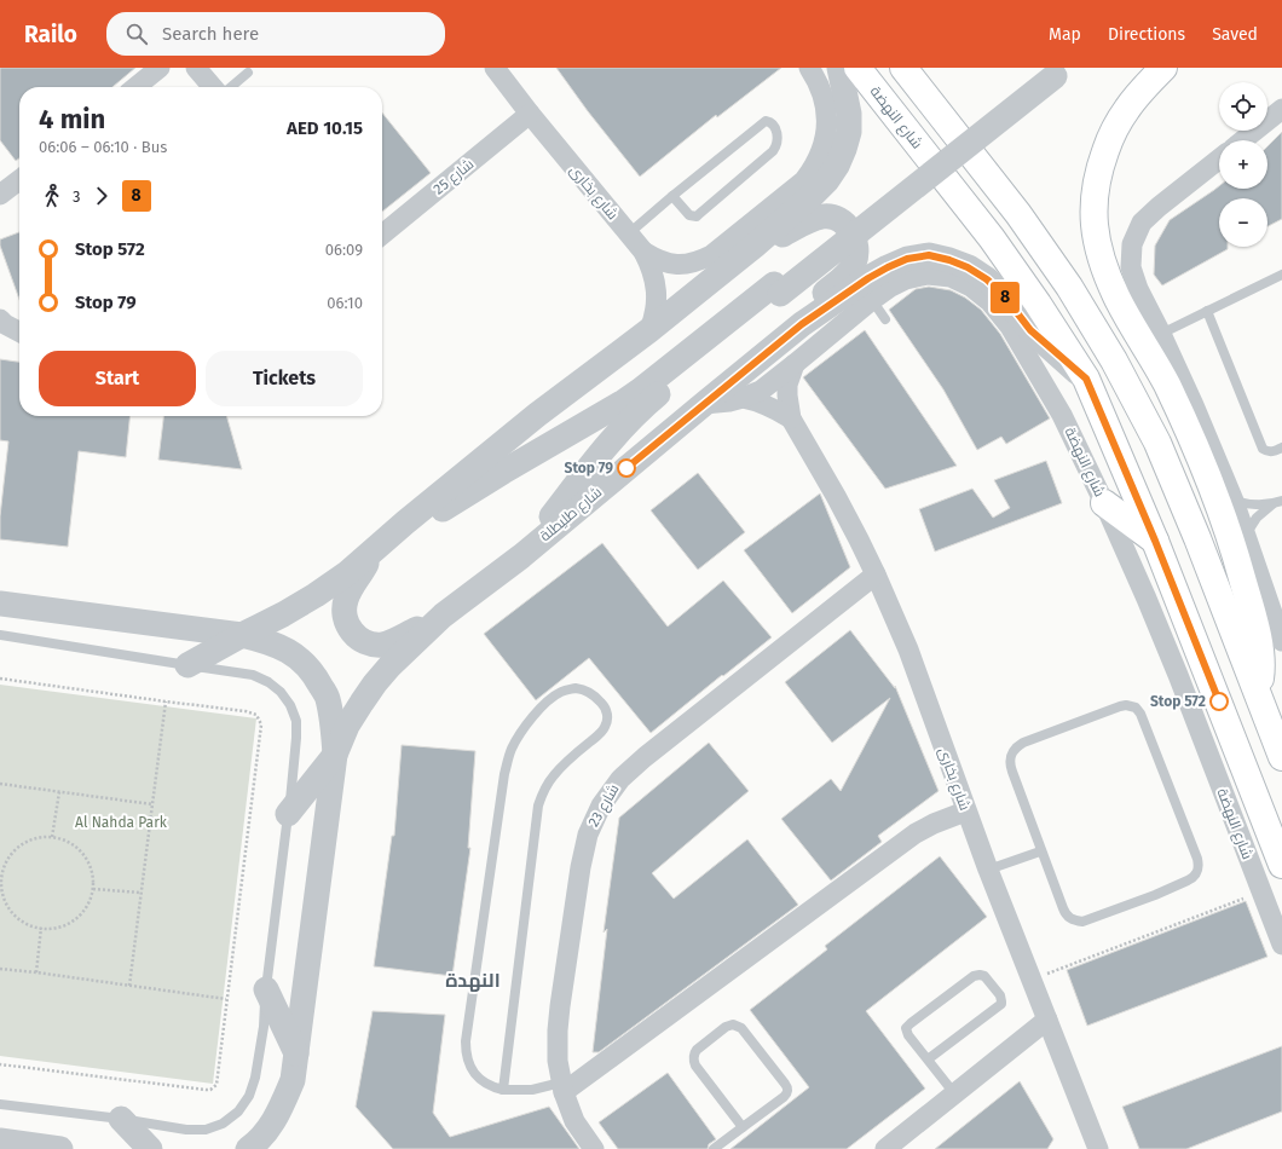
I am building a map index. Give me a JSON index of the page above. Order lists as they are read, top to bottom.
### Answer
{
  "streets": {
    "main road": ["شارع النهضة"],
    "street": [
      "شارع 25",
      "شارع بخارى",
      "شارع طليطلة",
      "شارع 23"
    ]
  },
  "crossings": [
    ["شارع النهضة", "شارع بخارى"],
    ["شارع النهضة", "شارع طليطلة"],
    ["شارع 25", "شارع بخارى"],
    ["شارع بخارى", "شارع 23"]
  ],
  "districts": ["النهدة"],
  "parks": ["Al Nahda Park"],
  "places": ["Stop 79", "Stop 572"],
  "lines": ["bus line 8"],
  "page": {
    "header": "Railo",
    "search": "Search here",
    "nav": ["Map", "Directions", "Saved"],
    "on_map": "8",
    "map_buttons": ["+", "−"],
    "heading": ["4 min", "06:06 – 06:10 · Bus", "AED 10.15"],
    "legs": ["3", "8"],
    "list": [
      {
        "name": "Stop 572",
        "value": "06:09"
      },
      {
        "name": "Stop 79",
        "value": "06:10"
      }
    ],
    "buttons": ["Start", "Tickets"]
  }
}
